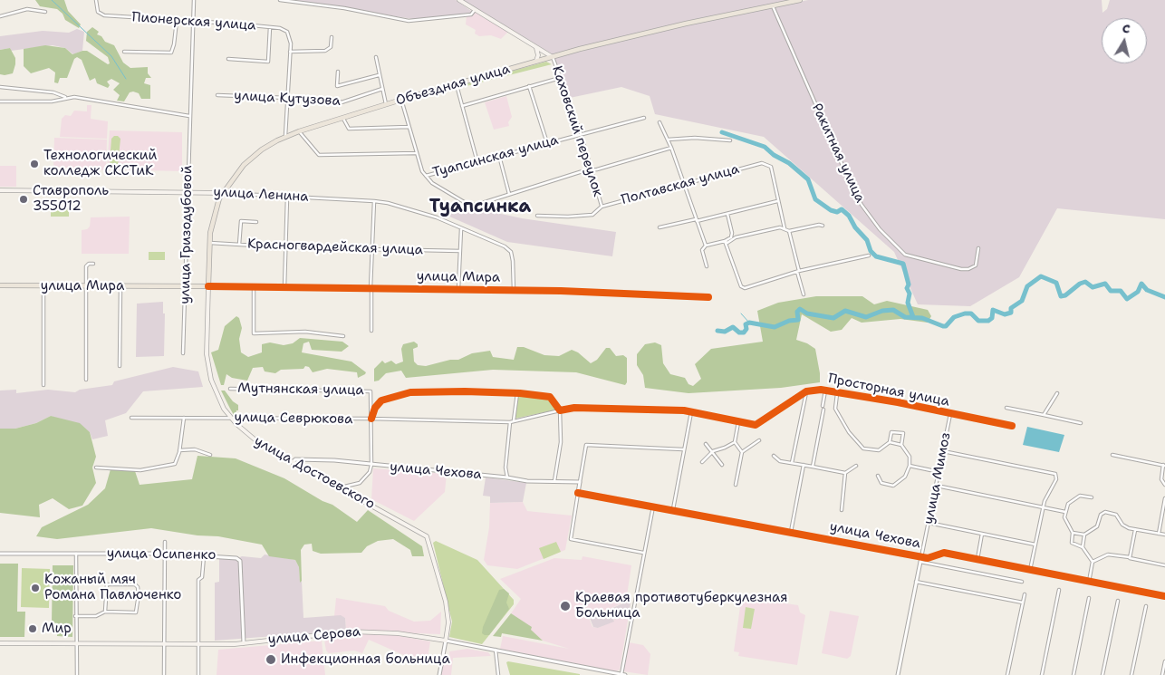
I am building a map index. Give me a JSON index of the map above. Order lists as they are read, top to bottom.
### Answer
{
  "streets": {
    "main road": [
      "Объездная улица",
      "улица Ленина",
      "улица Мира",
      "улица Достоевского",
      "улица Серова"
    ],
    "street": [
      "Пионерская улица",
      "улица Кутузова",
      "Каховский переулок",
      "Ракитная улица",
      "Туапсинская улица",
      "Полтавская улица",
      "улица Гризодубовой",
      "Красногвардейская улица",
      "Мутнянская улица",
      "Просторная улица",
      "улица Севрюкова",
      "улица Чехова",
      "улица Мимоз",
      "улица Осипенко"
    ]
  },
  "crossings": [
    ["Пионерская улица", "улица Гризодубовой"],
    ["Объездная улица", "Каховский переулок"],
    ["Объездная улица", "Ракитная улица"],
    ["Объездная улица", "улица Ленина"],
    ["Объездная улица", "Красногвардейская улица"],
    ["Объездная улица", "улица Мира"],
    ["Объездная улица", "улица Достоевского"],
    ["Каховский переулок", "Туапсинская улица"],
    ["Каховский переулок", "Полтавская улица"],
    ["улица Ленина", "улица Гризодубовой"],
    ["улица Ленина", "улица Мира"],
    ["улица Гризодубовой", "улица Мира"],
    ["улица Мира", "улица Достоевского"],
    ["Мутнянская улица", "улица Севрюкова"],
    ["Просторная улица", "улица Мимоз"],
    ["улица Севрюкова", "улица Достоевского"],
    ["улица Чехова", "улица Достоевского"],
    ["улица Чехова", "улица Мимоз"],
    ["улица Достоевского", "улица Серова"],
    ["улица Осипенко", "улица Серова"]
  ],
  "districts": ["Туапсинка"],
  "places": [
    "Технологический колледж СКСТиК",
    "Ставрополь 355012",
    "Кожаный мяч Романа Павлюченко",
    "Краевая противотуберкулезная Больница",
    "Мир",
    "Инфекционная больница"
  ],
  "north": "top"
}
